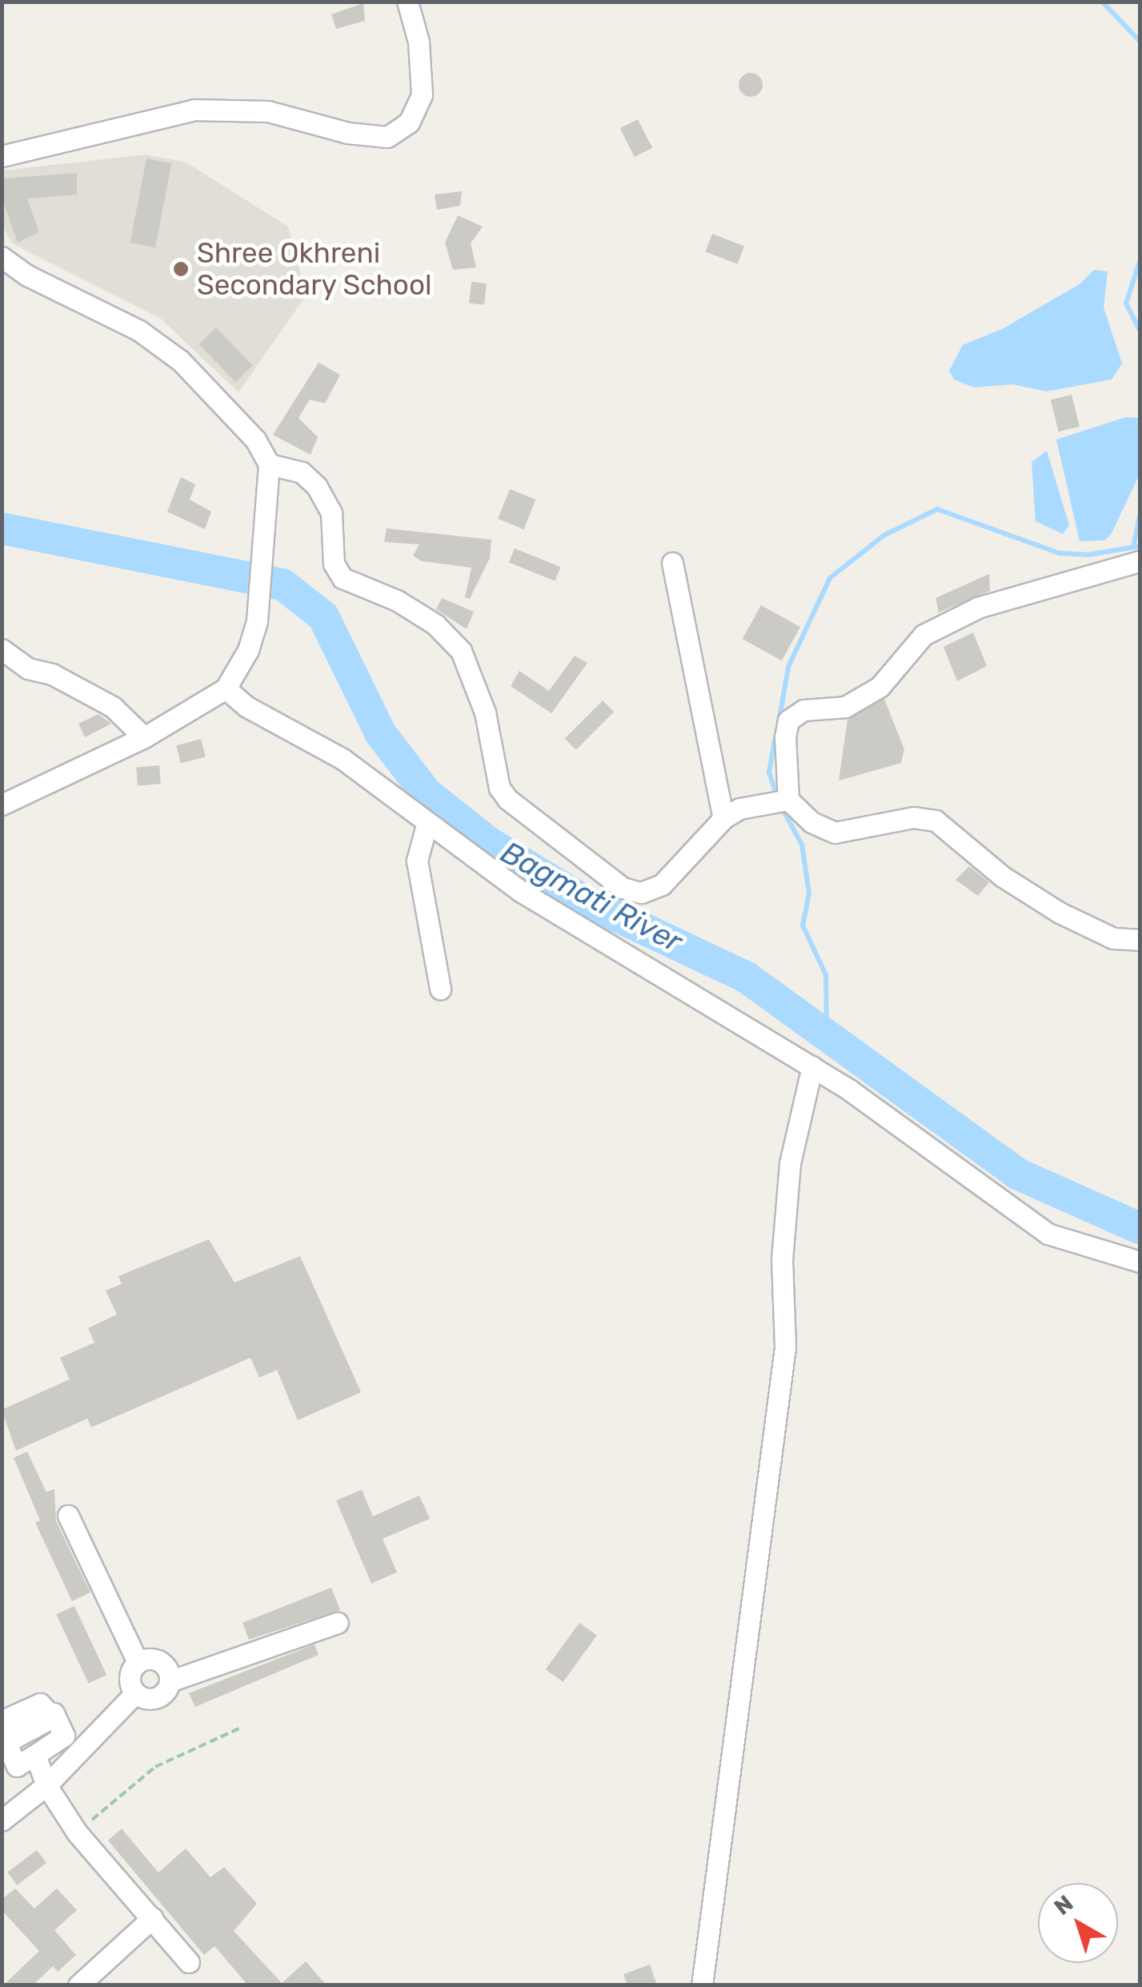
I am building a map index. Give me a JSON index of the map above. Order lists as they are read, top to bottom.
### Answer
{
  "water": ["Bagmati River"],
  "places": ["Shree Okhreni Secondary School"],
  "north": "top left"
}
